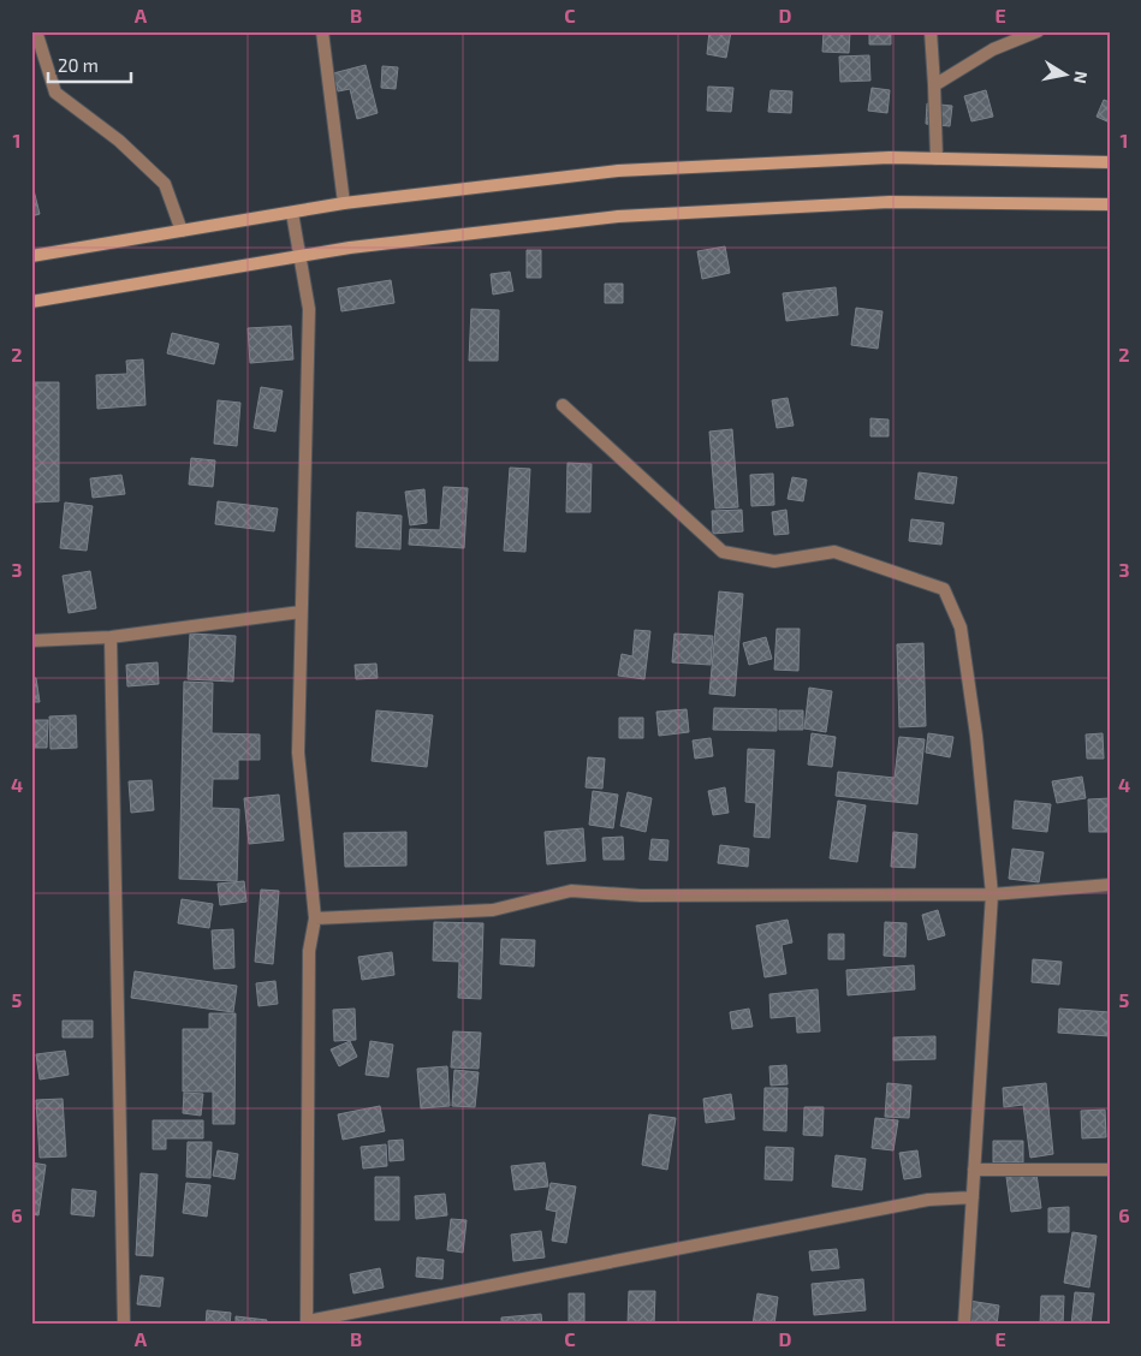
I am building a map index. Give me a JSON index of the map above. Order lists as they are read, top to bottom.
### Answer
{
  "scale_bar": "20 m",
  "north": "right",
  "grid": {
    "columns": [
      "A",
      "B",
      "C",
      "D",
      "E"
    ],
    "rows": [
      "1",
      "2",
      "3",
      "4",
      "5",
      "6"
    ]
  }
}
